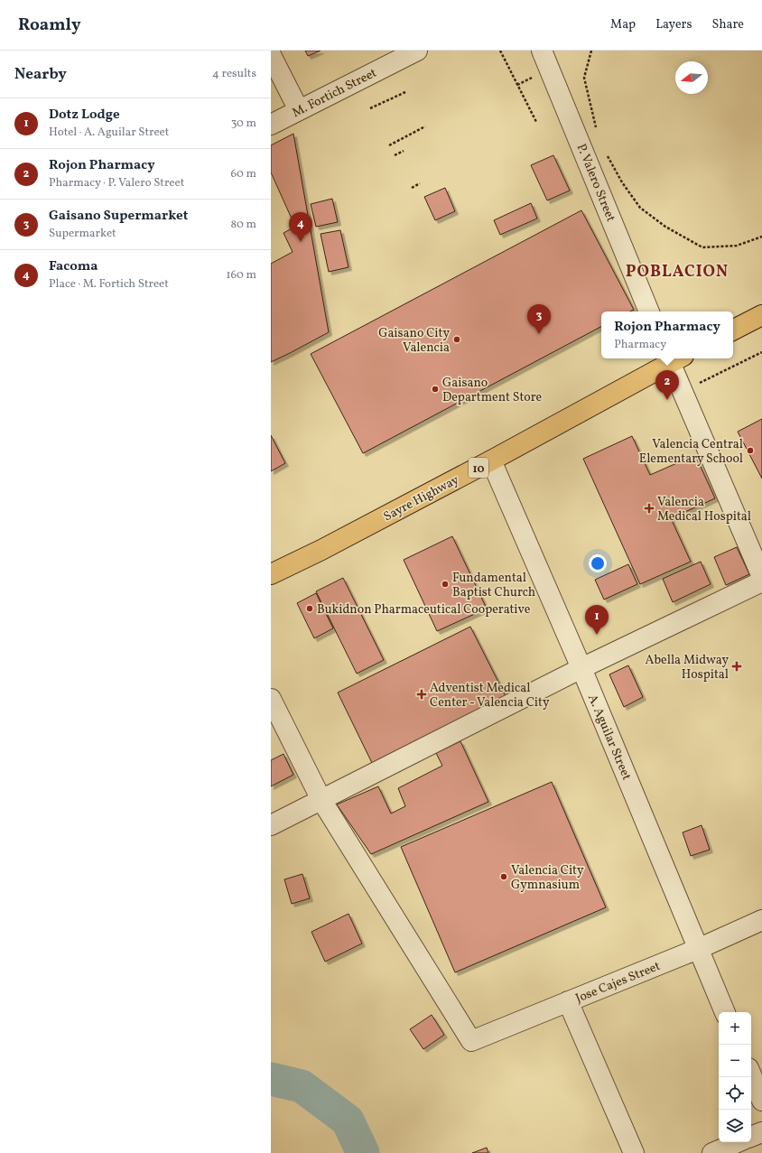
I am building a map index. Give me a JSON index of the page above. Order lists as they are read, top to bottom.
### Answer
{
  "streets": {
    "highway": ["10", "Sayre Highway"],
    "street": [
      "M. Fortich Street",
      "P. Valero Street",
      "A. Aguilar Street",
      "Jose Cajes Street"
    ]
  },
  "crossings": [
    ["Sayre Highway", "A. Aguilar Street"],
    ["A. Aguilar Street", "Jose Cajes Street"]
  ],
  "districts": ["POBLACION"],
  "places": {
    "other": [
      "Gaisano City Valencia",
      "Gaisano Department Store",
      "Valencia Central Elementary School",
      "Fundamental Baptist Church",
      "Bukidnon Pharmaceutical Cooperative",
      "Valencia City Gymnasium"
    ],
    "health": ["Valencia Medical Hospital", "Abella Midway Hospital", "Adventist Medical Center - Valencia City"]
  },
  "north": "left",
  "page": {
    "header": "Roamly",
    "nav": ["Map", "Layers", "Share"],
    "heading": ["Nearby", "4 results"],
    "list": [
      {
        "mark": "1",
        "name": "Dotz Lodge",
        "note": "Hotel · A. Aguilar Street",
        "value": "30 m"
      },
      {
        "mark": "2",
        "name": "Rojon Pharmacy",
        "note": "Pharmacy · P. Valero Street",
        "value": "60 m"
      },
      {
        "mark": "3",
        "name": "Gaisano Supermarket",
        "note": "Supermarket",
        "value": "80 m"
      },
      {
        "mark": "4",
        "name": "Facoma",
        "note": "Place · M. Fortich Street",
        "value": "160 m"
      }
    ],
    "pins": [
      "4",
      "3",
      "2",
      "1"
    ],
    "popup": ["Rojon Pharmacy", "Pharmacy"],
    "map_buttons": ["+", "−"]
  }
}
